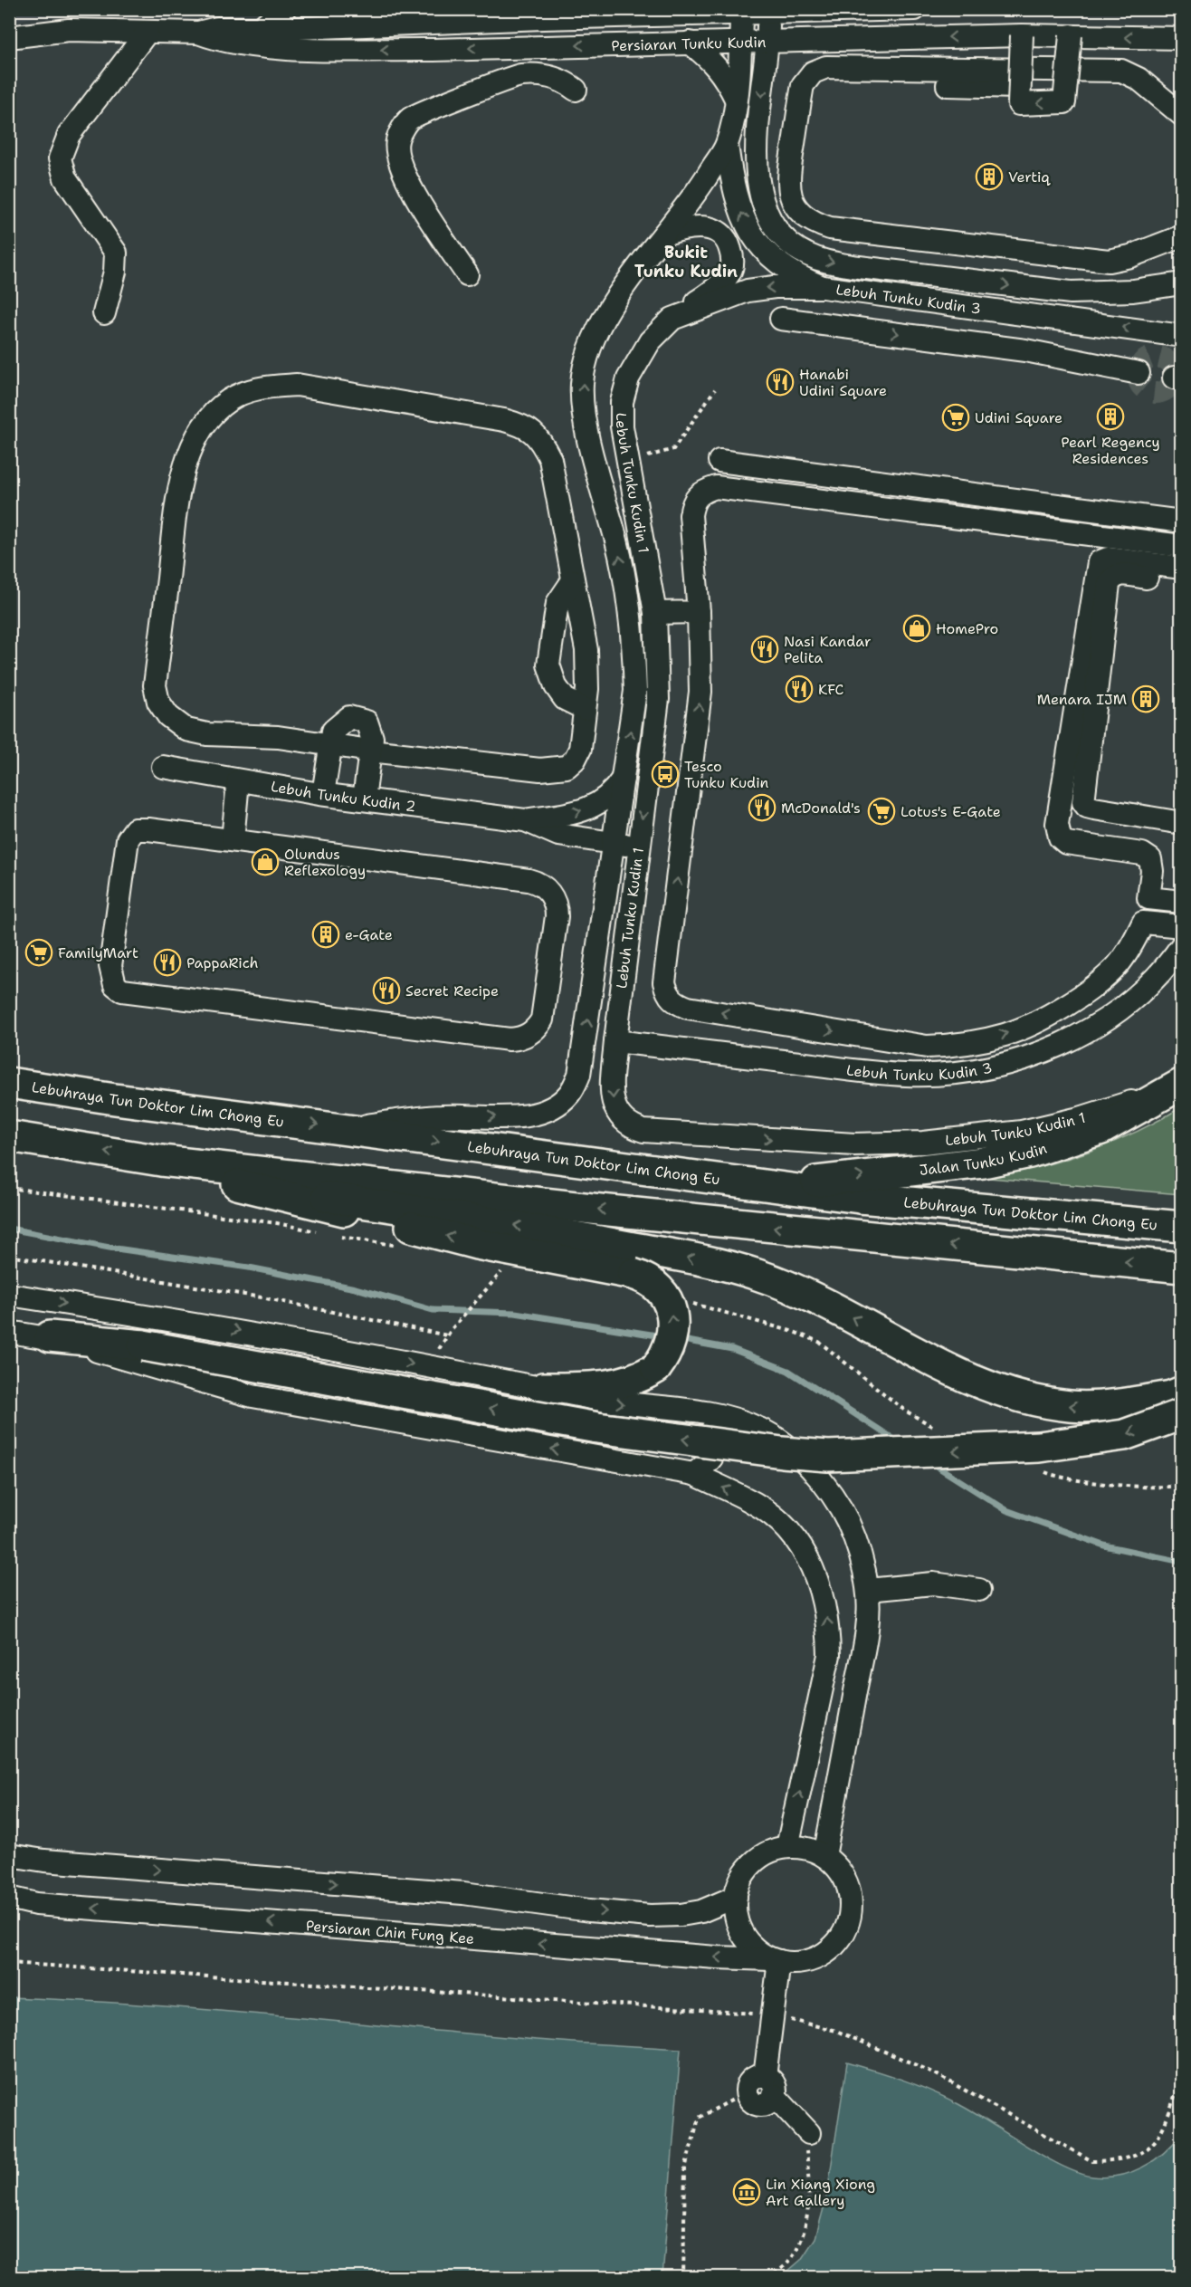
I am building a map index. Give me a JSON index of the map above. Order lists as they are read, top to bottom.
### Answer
{
  "streets": {
    "highway": ["Lebuhraya Tun Doktor Lim Chong Eu", "Jalan Tunku Kudin"],
    "street": [
      "Persiaran Tunku Kudin",
      "Lebuh Tunku Kudin 3",
      "Lebuh Tunku Kudin 1",
      "Lebuh Tunku Kudin 2",
      "Persiaran Chin Fung Kee"
    ]
  },
  "crossings": [
    ["Persiaran Tunku Kudin", "Lebuh Tunku Kudin 3"],
    ["Persiaran Tunku Kudin", "Lebuh Tunku Kudin 1"],
    ["Lebuh Tunku Kudin 3", "Lebuh Tunku Kudin 1"],
    ["Lebuh Tunku Kudin 1", "Lebuh Tunku Kudin 2"],
    ["Lebuh Tunku Kudin 1", "Lebuhraya Tun Doktor Lim Chong Eu"],
    ["Lebuh Tunku Kudin 1", "Jalan Tunku Kudin"],
    ["Lebuhraya Tun Doktor Lim Chong Eu", "Jalan Tunku Kudin"]
  ],
  "districts": ["Bukit Tunku Kudin"],
  "places": {
    "building": [
      "Vertiq",
      "Pearl Regency Residences",
      "Menara IJM",
      "e-Gate"
    ],
    "restaurant": [
      "Hanabi Udini Square",
      "Nasi Kandar Pelita",
      "KFC",
      "McDonald's",
      "PappaRich",
      "Secret Recipe"
    ],
    "supermarket": ["Udini Square", "Lotus's E-Gate", "FamilyMart"],
    "shop": ["HomePro", "Olundus Reflexology"],
    "bus stop": ["Tesco Tunku Kudin"],
    "museum": ["Lin Xiang Xiong Art Gallery"]
  }
}
